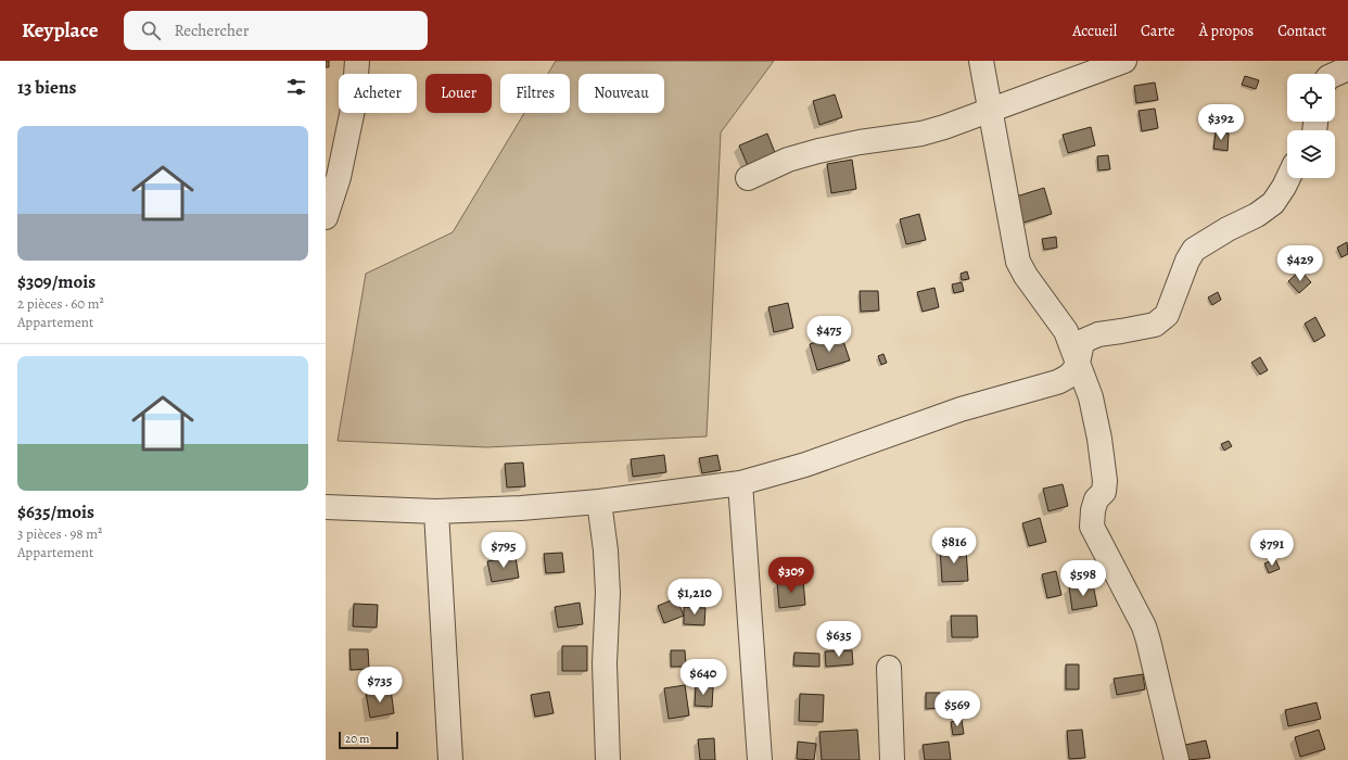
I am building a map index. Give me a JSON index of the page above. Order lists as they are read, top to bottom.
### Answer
{
  "scale_bar": "20 m",
  "page": {
    "header": "Keyplace",
    "search": "Rechercher",
    "nav": [
      "Accueil",
      "Carte",
      "À propos",
      "Contact"
    ],
    "heading": "13 biens",
    "chip": [
      "Acheter",
      "Louer",
      "Filtres",
      "Nouveau"
    ],
    "price": [
      "$392",
      "$429",
      "$475",
      "$816",
      "$791",
      "$795",
      "$309",
      "$598",
      "$1,210",
      "$635",
      "$640",
      "$735",
      "$569"
    ],
    "list": [
      {
        "name": "$309/mois",
        "note": "2 pièces · 60 m² · Appartement"
      },
      {
        "name": "$635/mois",
        "note": "3 pièces · 98 m² · Appartement"
      }
    ],
    "scale": "20 m"
  }
}
